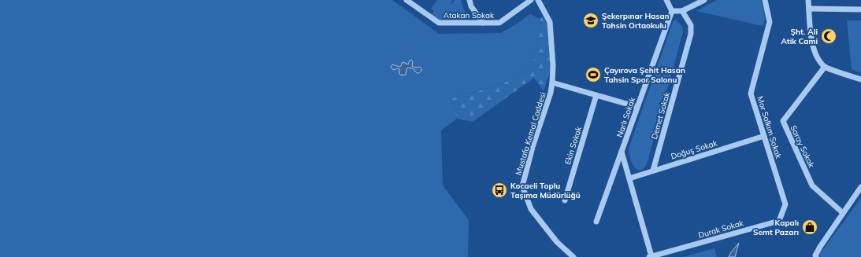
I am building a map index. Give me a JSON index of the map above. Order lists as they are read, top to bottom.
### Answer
{
  "streets": {
    "street": [
      "Atakan Sokak",
      "Demet Sokak",
      "Narlı Sokak",
      "Mor Salkım Sokak",
      "Mustafa Kemal Caddesi",
      "Ekin Sokak",
      "Saray Sokak",
      "Doğuş Sokak",
      "Durak Sokak"
    ]
  },
  "crossings": [
    ["Demet Sokak", "Doğuş Sokak"],
    ["Mor Salkım Sokak", "Doğuş Sokak"],
    ["Mor Salkım Sokak", "Durak Sokak"]
  ],
  "places": {
    "school or university": ["Şekerpınar Hasan Tahsin Ortaokulu"],
    "mosque": ["Şht. Ali Atik Cami"],
    "sports": ["Çayırova Şehit Hasan Tahsin Spor Salonu"],
    "bus stop": ["Kocaeli Toplu Taşıma Müdürlüğü"],
    "shop": ["Kapalı Semt Pazarı"]
  }
}
